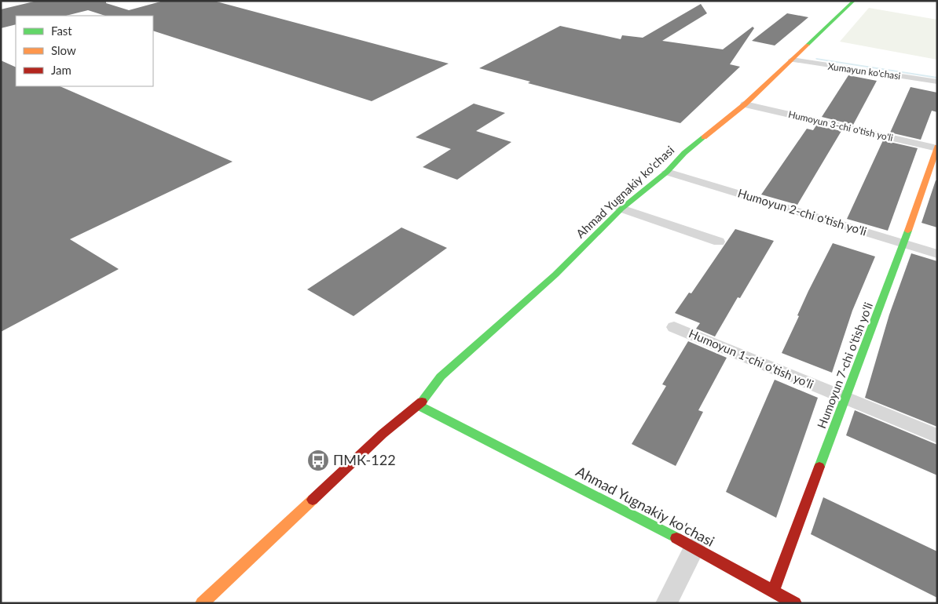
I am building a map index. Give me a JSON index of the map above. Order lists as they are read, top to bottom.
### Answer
{
  "streets": {
    "street": [
      "Xumayun ko'chasi",
      "Humoyun 3-chi o'tish yo'li",
      "Ahmad Yugnakiy ko'chasi",
      "Humoyun 2-chi o'tish yo'li",
      "Humoyun 1-chi o'tish yo'li",
      "Humoyun 7-chi o'tish yo'li"
    ]
  },
  "crossings": [
    ["Xumayun ko'chasi", "Ahmad Yugnakiy ko'chasi"],
    ["Humoyun 3-chi o'tish yo'li", "Ahmad Yugnakiy ko'chasi"],
    ["Humoyun 3-chi o'tish yo'li", "Humoyun 7-chi o'tish yo'li"],
    ["Ahmad Yugnakiy ko'chasi", "Humoyun 2-chi o'tish yo'li"],
    ["Ahmad Yugnakiy ko'chasi", "Humoyun 7-chi o'tish yo'li"],
    ["Humoyun 2-chi o'tish yo'li", "Humoyun 7-chi o'tish yo'li"],
    ["Humoyun 1-chi o'tish yo'li", "Humoyun 7-chi o'tish yo'li"]
  ],
  "places": {
    "bus stop": ["ПМК-122"]
  },
  "legend": ["Fast", "Slow", "Jam"]
}
